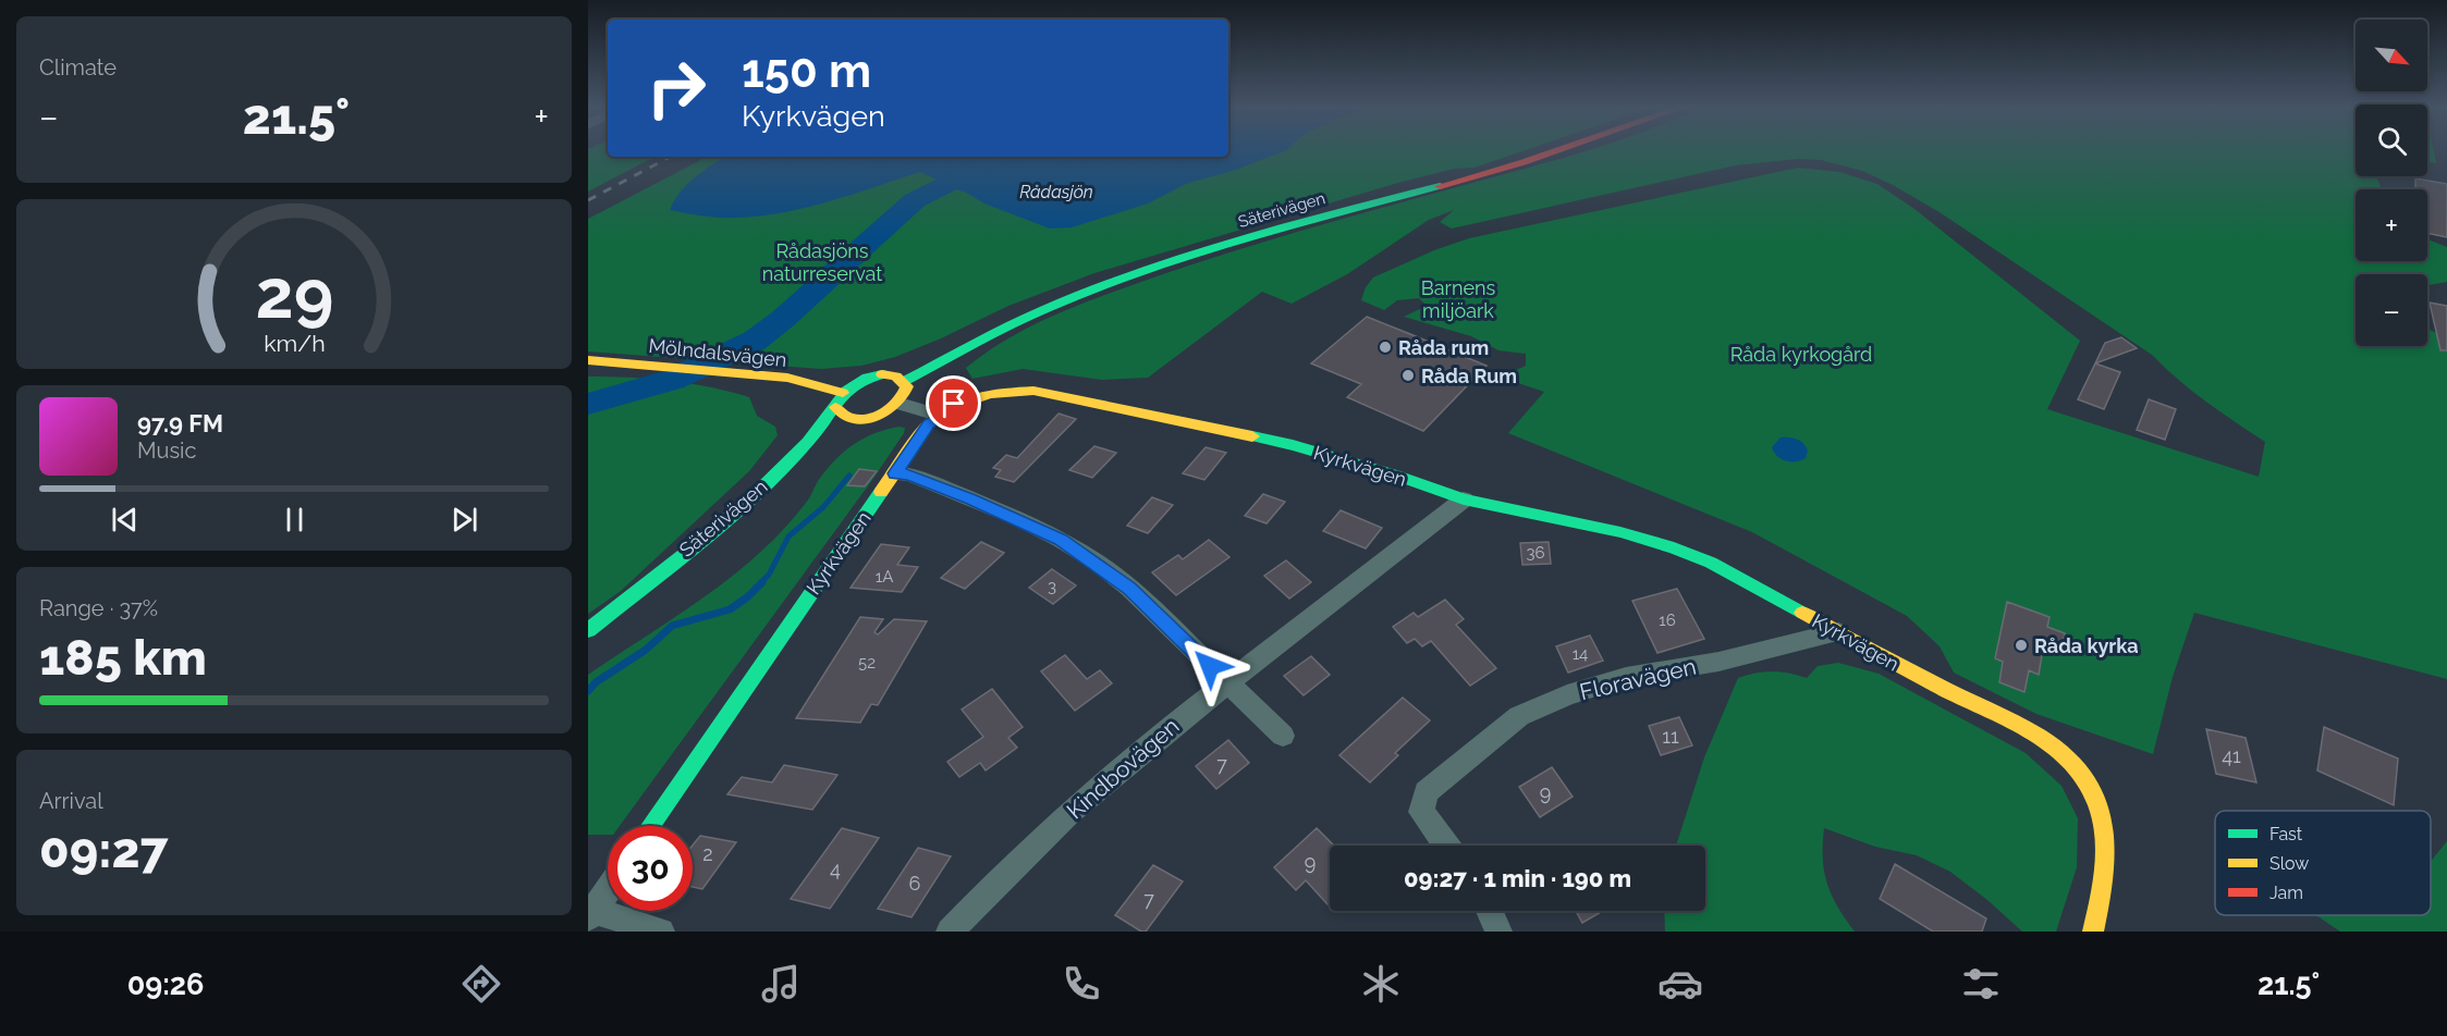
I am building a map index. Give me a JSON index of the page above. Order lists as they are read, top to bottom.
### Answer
{
  "streets": {
    "street": [
      "Säterivägen",
      "Mölndalsvägen",
      "Kyrkvägen",
      "Floravägen",
      "Kindbovägen"
    ]
  },
  "crossings": [
    ["Säterivägen", "Mölndalsvägen"],
    ["Kyrkvägen", "Floravägen"],
    ["Kyrkvägen", "Kindbovägen"]
  ],
  "water": ["Rådasjön"],
  "parks": ["Rådasjöns naturreservat", "Barnens miljöark", "Råda kyrkogård"],
  "places": ["Råda rum", "Råda Rum", "Råda kyrka"],
  "house_numbers": [
    "36",
    "1A",
    "3",
    "16",
    "14",
    "52",
    "11",
    "41",
    "7",
    "9",
    "2",
    "9",
    "4",
    "6",
    "7"
  ],
  "legend": ["Fast", "Slow", "Jam"],
  "north": "bottom right",
  "page": {
    "tile": [
      "Climate",
      ["Range · 37%", "185 km"],
      ["Arrival", "09:27"]
    ],
    "map_buttons": ["+", "−"],
    "turn": ["150 m", "Kyrkvägen"],
    "heat": ["−", "21.5°", "+"],
    "song": ["97.9 FM", "Music"],
    "limit": "30",
    "trip": "09:27 · 1 min · 190 m",
    "tabs": ["09:26", "21.5°"],
    "gauge": ["29", "km/h"]
  }
}
